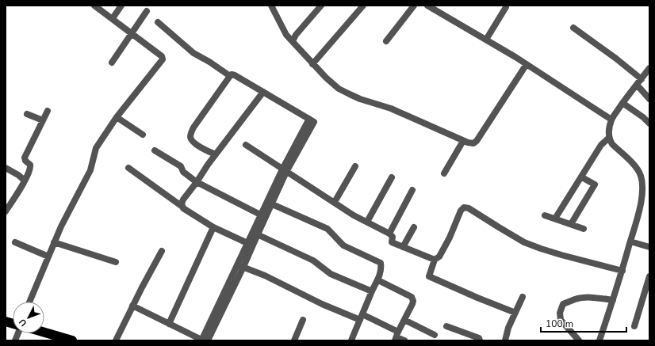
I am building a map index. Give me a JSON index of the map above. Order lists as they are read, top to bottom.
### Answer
{
  "scale_bar": "100 m",
  "north": "bottom left"
}
